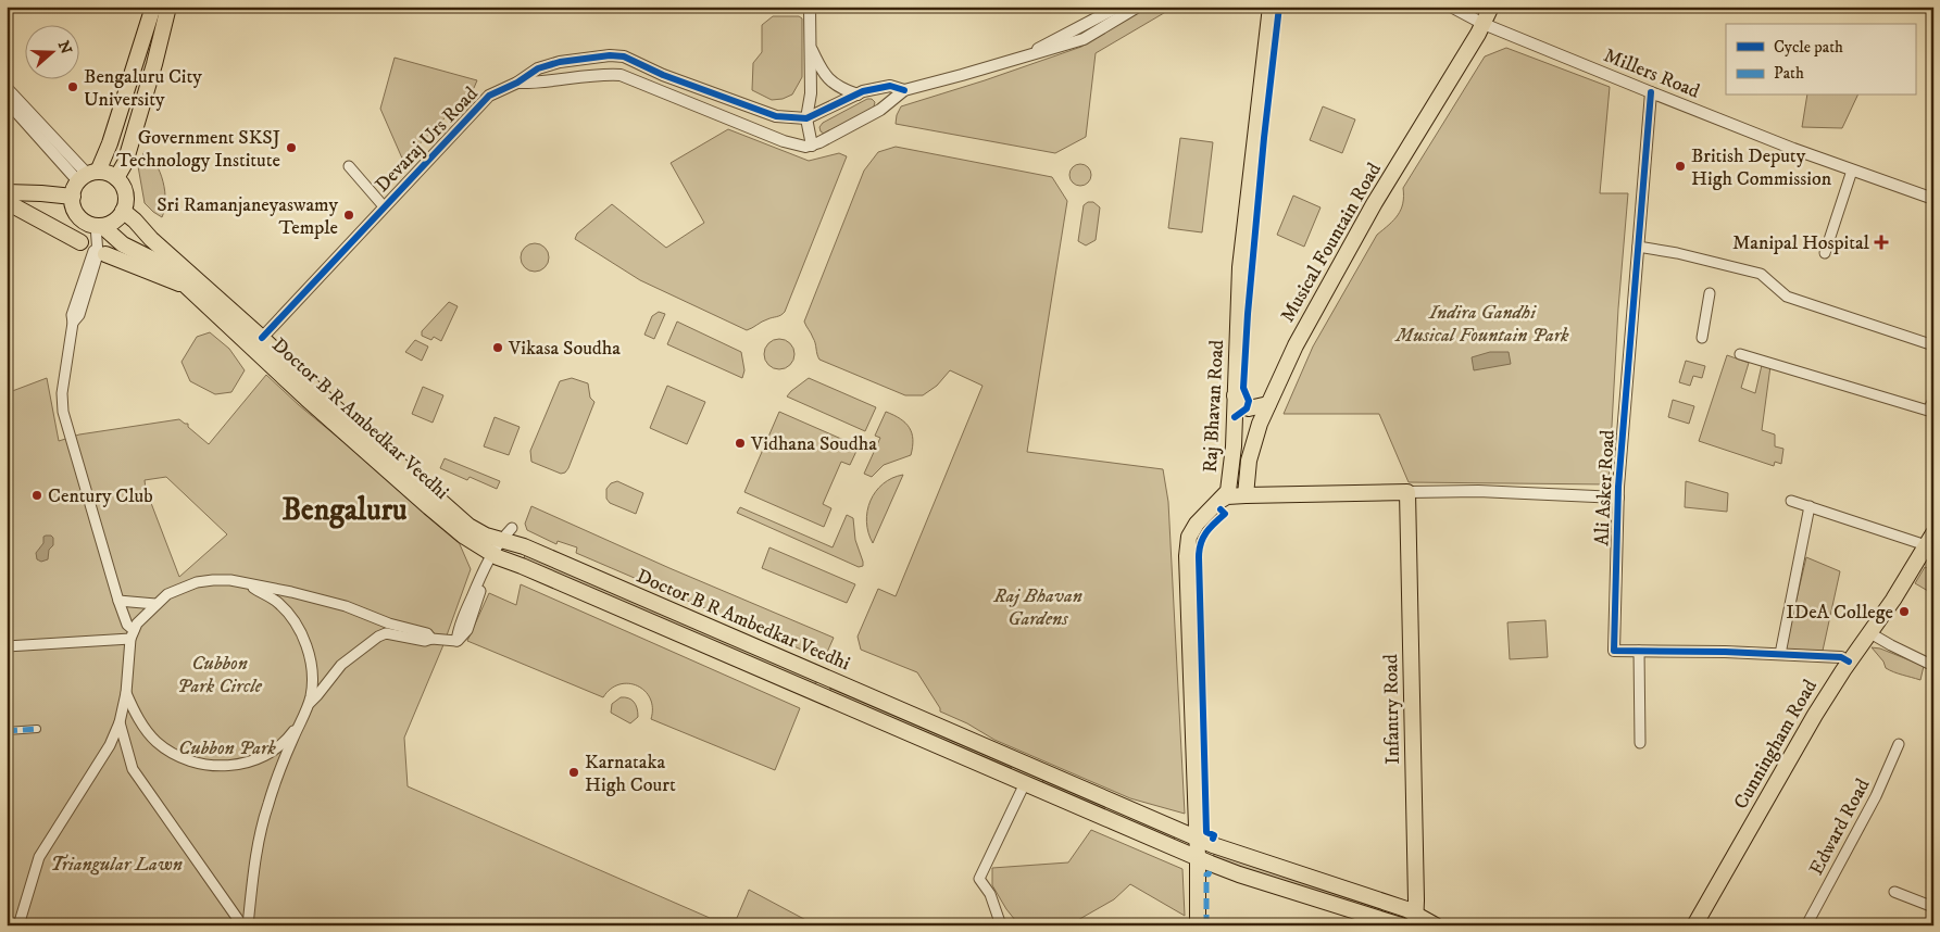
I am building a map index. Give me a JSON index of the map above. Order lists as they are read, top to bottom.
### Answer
{
  "streets": {
    "main road": [
      "Musical Fountain Road",
      "Raj Bhavan Road",
      "Doctor B R Ambedkar Veedhi",
      "Ali Asker Road",
      "Infantry Road",
      "Cunningham Road"
    ],
    "street": ["Millers Road", "Devaraj Urs Road", "Edward Road"]
  },
  "crossings": [
    ["Millers Road", "Musical Fountain Road"],
    ["Millers Road", "Ali Asker Road"],
    ["Devaraj Urs Road", "Doctor B R Ambedkar Veedhi"],
    ["Musical Fountain Road", "Ali Asker Road"],
    ["Raj Bhavan Road", "Doctor B R Ambedkar Veedhi"],
    ["Raj Bhavan Road", "Ali Asker Road"],
    ["Doctor B R Ambedkar Veedhi", "Infantry Road"],
    ["Ali Asker Road", "Infantry Road"],
    ["Ali Asker Road", "Cunningham Road"]
  ],
  "districts": ["Bengaluru"],
  "parks": [
    "Indira Gandhi Musical Fountain Park",
    "Raj Bhavan Gardens",
    "Cubbon Park Circle",
    "Cubbon Park",
    "Triangular Lawn"
  ],
  "places": {
    "other": [
      "Bengaluru City University",
      "Government SKSJ Technology Institute",
      "British Deputy High Commission",
      "Sri Ramanjaneyaswamy Temple",
      "Vikasa Soudha",
      "Vidhana Soudha",
      "Century Club",
      "IDeA College",
      "Karnataka High Court"
    ],
    "health": ["Manipal Hospital"]
  },
  "legend": ["Cycle path", "Path"],
  "north": "right"
}
